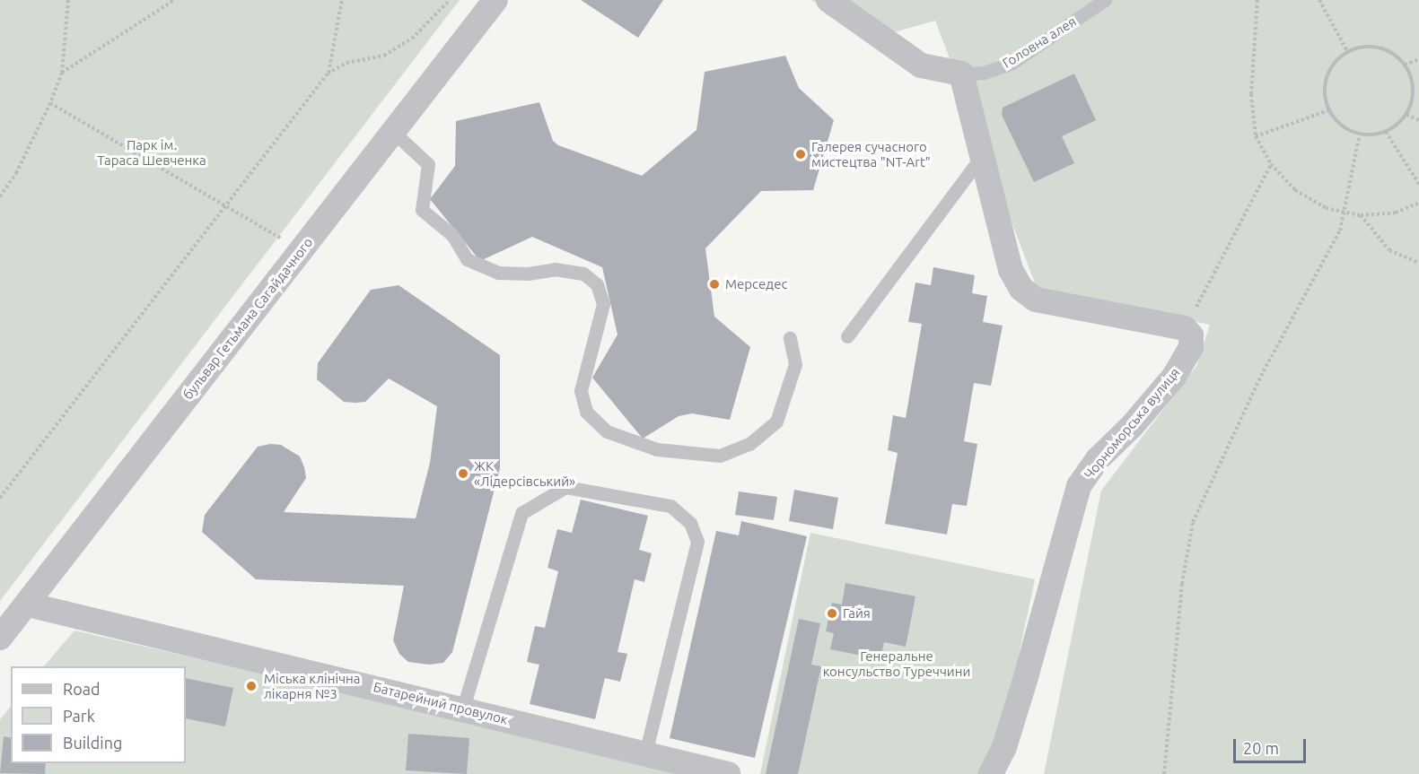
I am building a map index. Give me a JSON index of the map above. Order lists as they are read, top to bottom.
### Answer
{
  "streets": {
    "street": [
      "Головна алея",
      "бульвар Гетьмана Сагайдачного",
      "Чорноморська вулиця",
      "Батарейний провулок"
    ]
  },
  "crossings": [
    ["бульвар Гетьмана Сагайдачного", "Батарейний провулок"]
  ],
  "parks": ["Парк ім. Тараса Шевченка", "Генеральне консульство Туреччини"],
  "places": [
    "Галерея сучасного мистецтва \"NT-Art\"",
    "Мерседес",
    "ЖК «Лідерсівський»",
    "Гайя",
    "Міська клінічна лікарня №3"
  ],
  "legend": ["Road", "Park", "Building"],
  "scale_bar": "20 m"
}
